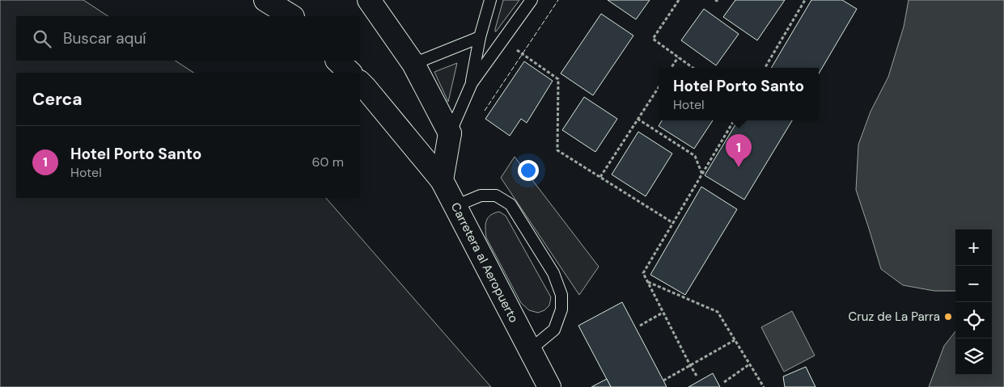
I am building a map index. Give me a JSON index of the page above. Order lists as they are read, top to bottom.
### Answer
{
  "streets": {
    "street": ["Carretera al Aeropuerto"]
  },
  "places": ["Cruz de La Parra"],
  "page": {
    "search": "Buscar aquí",
    "popup": ["Hotel Porto Santo", "Hotel"],
    "heading": "Cerca",
    "list": [
      {
        "mark": "1",
        "name": "Hotel Porto Santo",
        "note": "Hotel",
        "value": "60 m"
      }
    ],
    "pins": "1",
    "map_buttons": ["+", "−"]
  }
}
